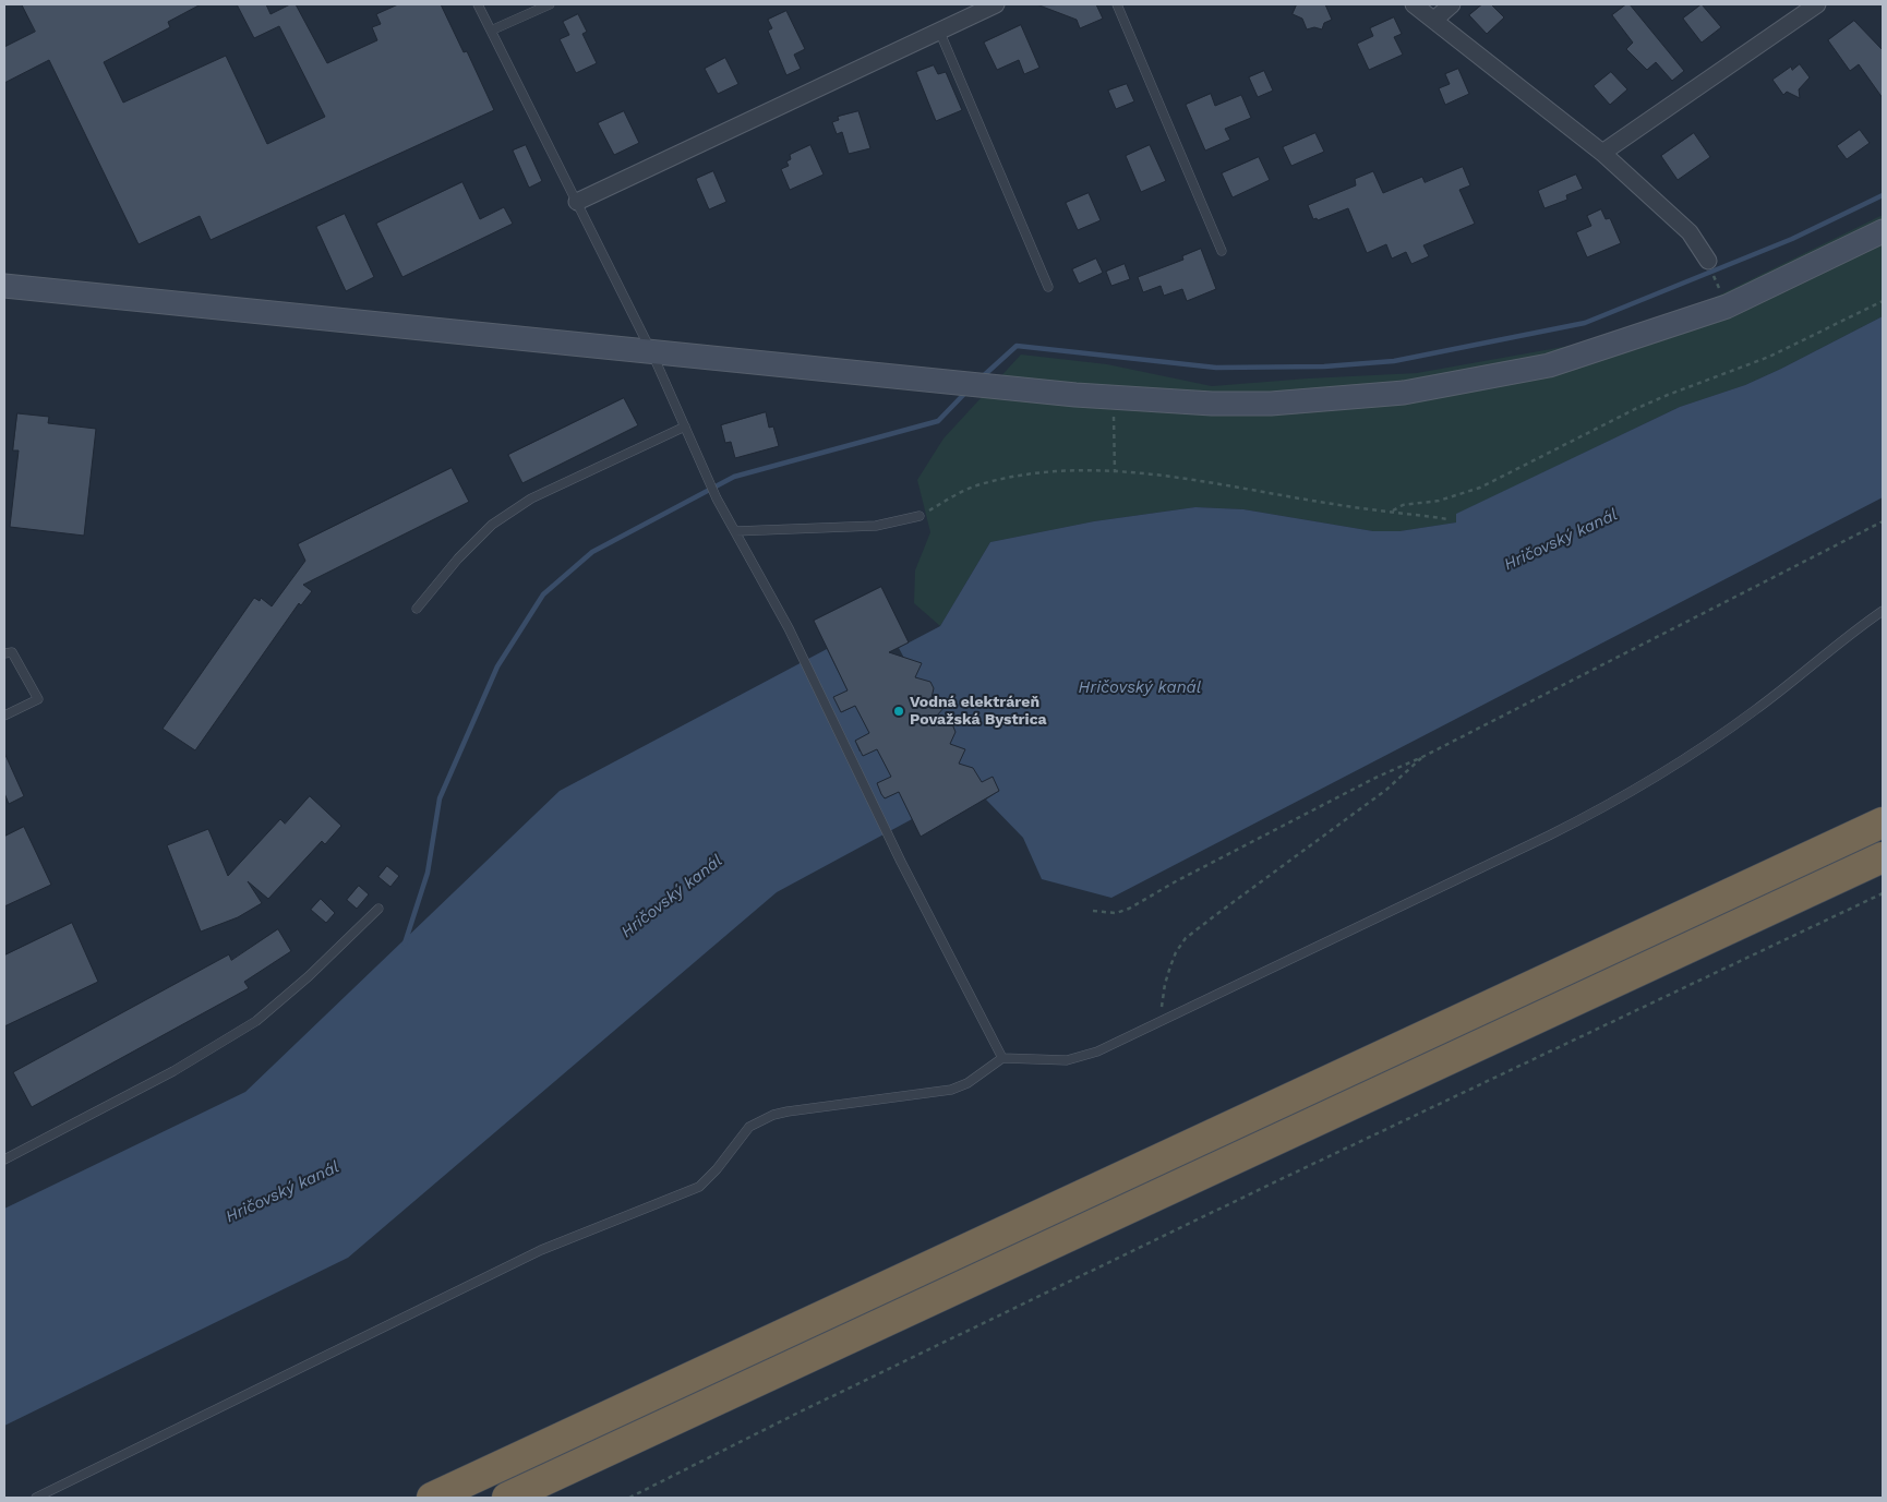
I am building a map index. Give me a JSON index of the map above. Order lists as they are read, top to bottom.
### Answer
{
  "water": ["Hričovský kanál"],
  "places": ["Vodná elektráreň Považská Bystrica"]
}
